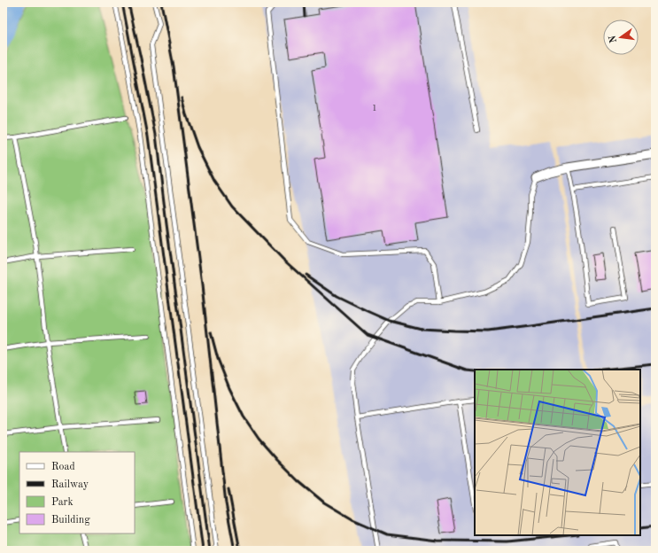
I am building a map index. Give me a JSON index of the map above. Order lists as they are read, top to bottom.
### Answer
{
  "house_numbers": ["1"],
  "legend": [
    "Road",
    "Railway",
    "Park",
    "Building"
  ],
  "north": "left"
}
